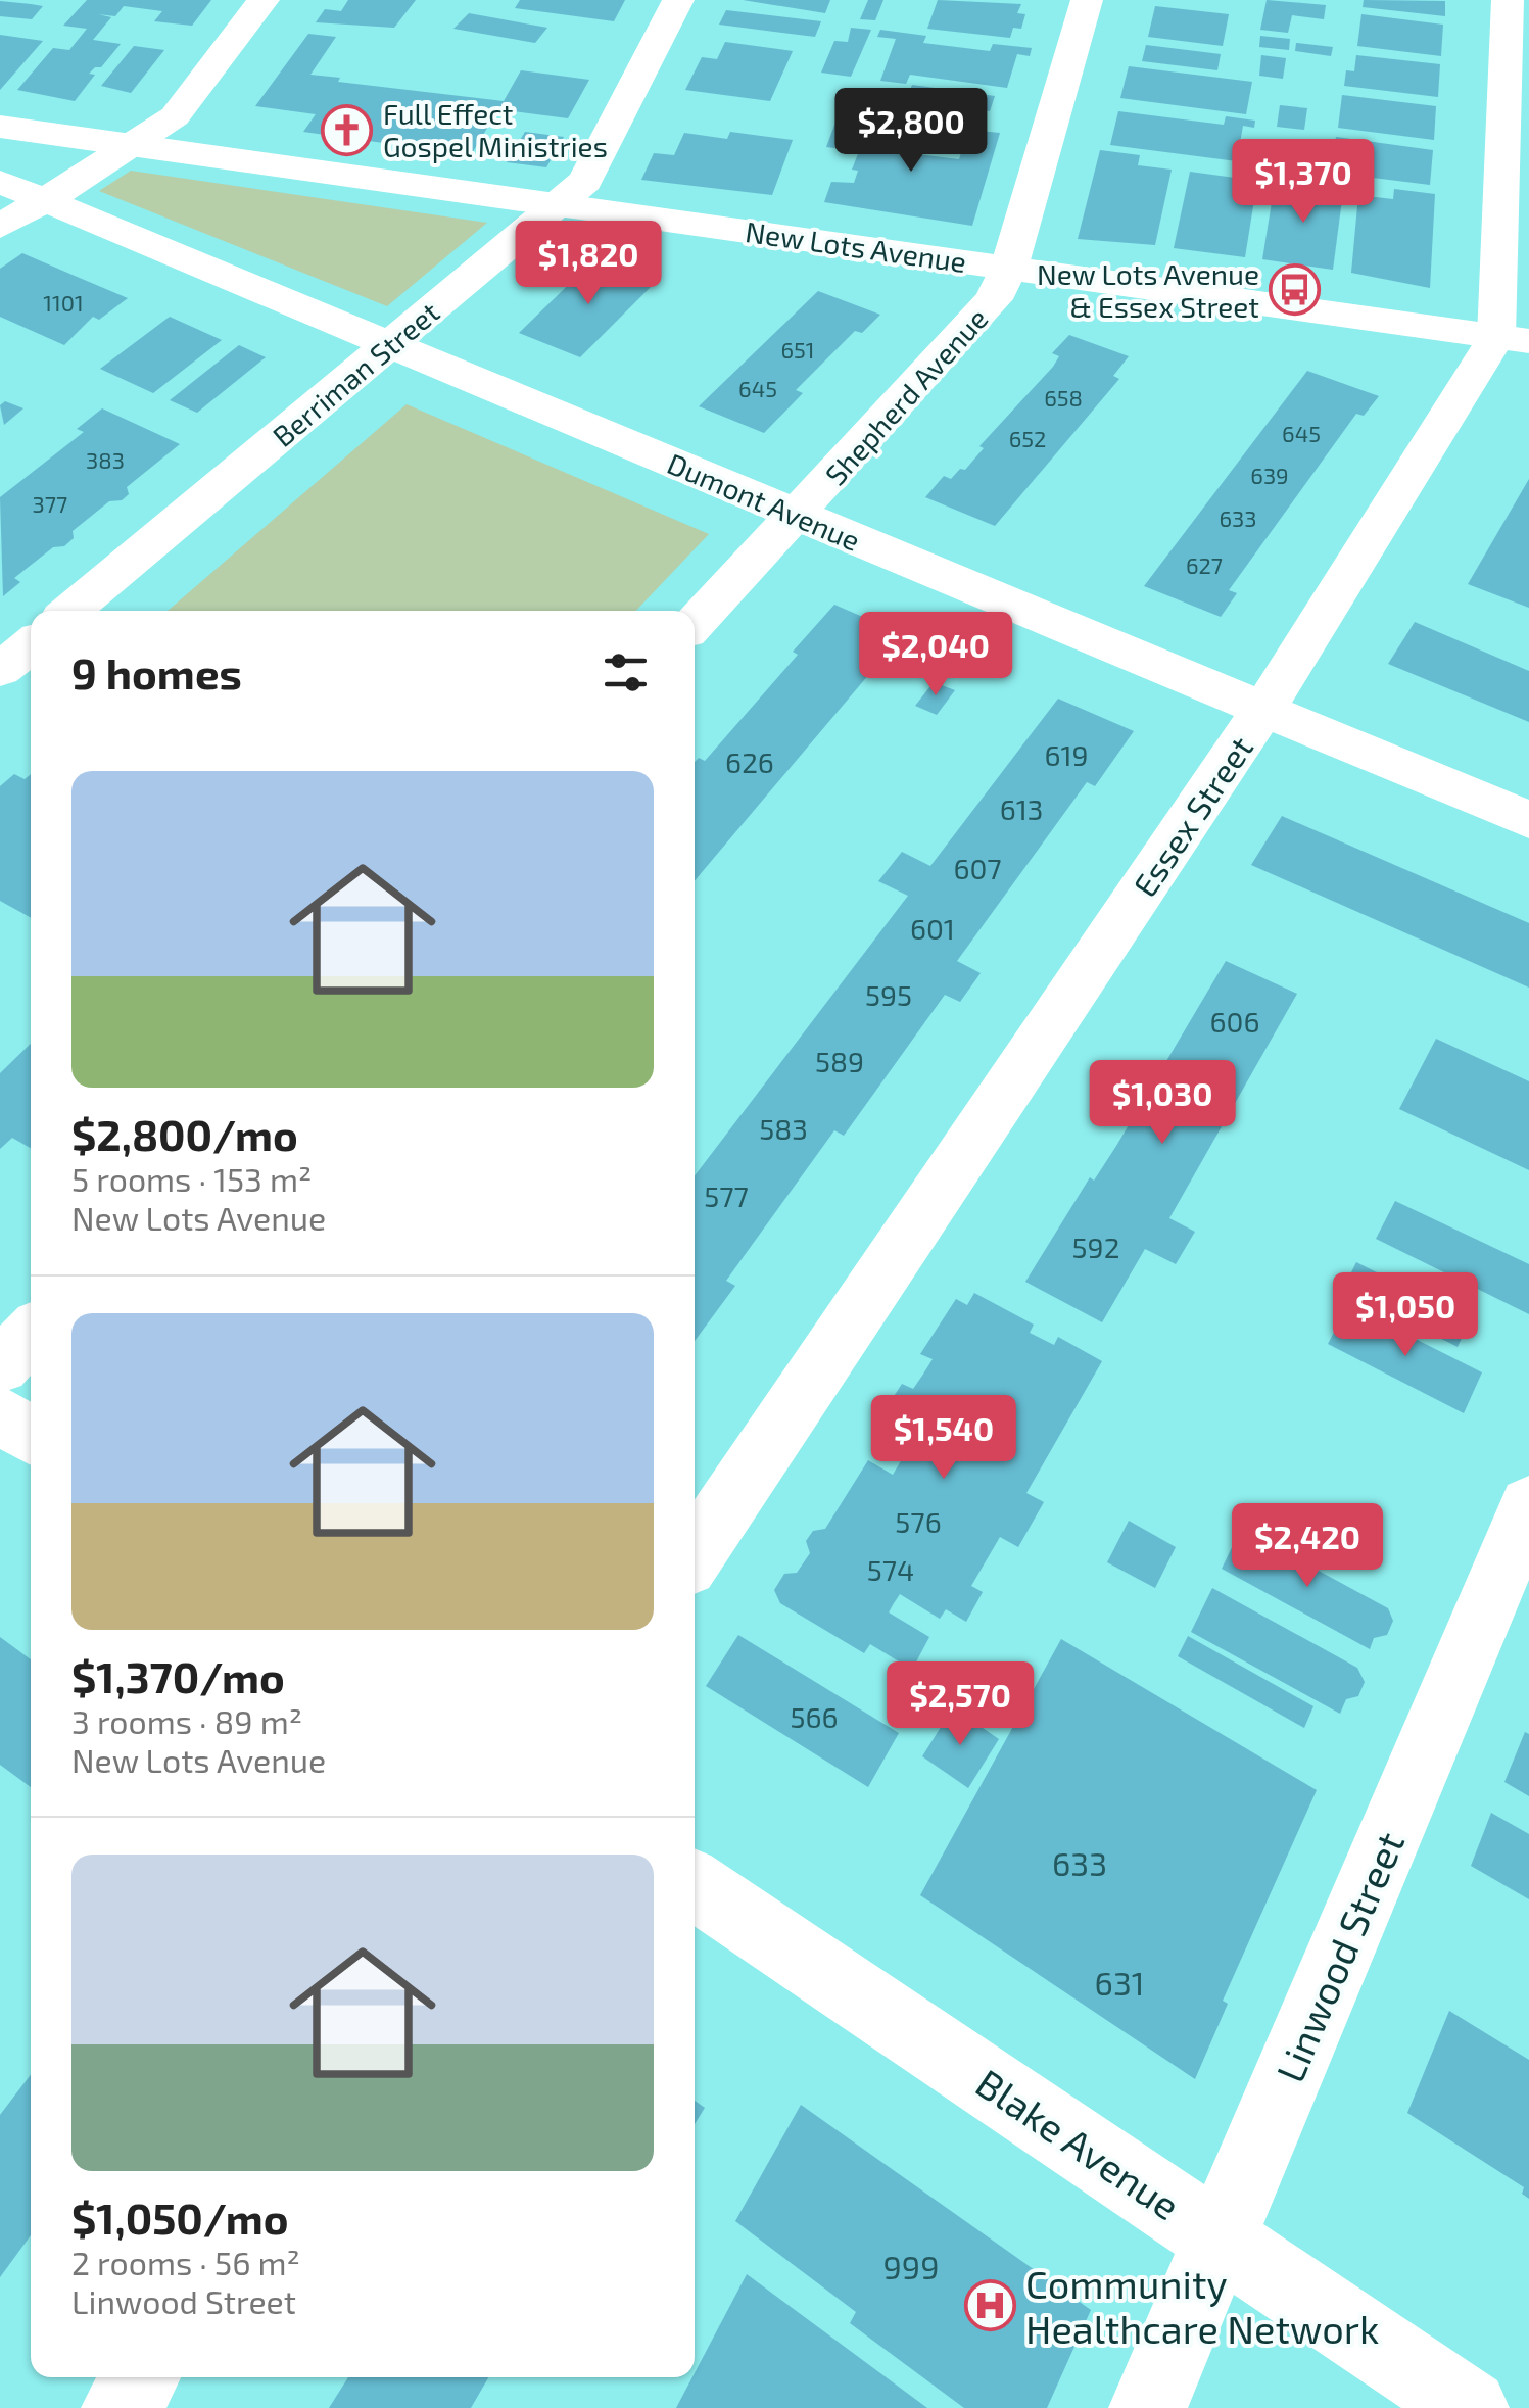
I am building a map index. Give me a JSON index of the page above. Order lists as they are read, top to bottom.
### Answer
{
  "streets": {
    "street": [
      "New Lots Avenue",
      "Berriman Street",
      "Shepherd Avenue",
      "Dumont Avenue",
      "Essex Street",
      "Linwood Street",
      "Blake Avenue"
    ]
  },
  "crossings": [
    ["New Lots Avenue", "Berriman Street"],
    ["New Lots Avenue", "Shepherd Avenue"],
    ["New Lots Avenue", "Essex Street"],
    ["Berriman Street", "Dumont Avenue"],
    ["Shepherd Avenue", "Dumont Avenue"],
    ["Dumont Avenue", "Essex Street"],
    ["Linwood Street", "Blake Avenue"]
  ],
  "places": {
    "church": ["Full Effect Gospel Ministries"],
    "bus stop": ["New Lots Avenue & Essex Street"],
    "hospital": ["Community Healthcare Network"]
  },
  "house_numbers": [
    "1101",
    "651",
    "645",
    "658",
    "645",
    "652",
    "383",
    "639",
    "377",
    "633",
    "627",
    "619",
    "626",
    "613",
    "607",
    "601",
    "595",
    "606",
    "589",
    "583",
    "577",
    "592",
    "576",
    "574",
    "566",
    "633",
    "631",
    "999"
  ],
  "page": {
    "price": [
      "$2,800",
      "$1,370",
      "$1,820",
      "$2,040",
      "$1,030",
      "$1,050",
      "$1,540",
      "$2,420",
      "$2,570"
    ],
    "heading": "9 homes",
    "list": [
      {
        "name": "$2,800/mo",
        "note": "5 rooms · 153 m² · New Lots Avenue"
      },
      {
        "name": "$1,370/mo",
        "note": "3 rooms · 89 m² · New Lots Avenue"
      },
      {
        "name": "$1,050/mo",
        "note": "2 rooms · 56 m² · Linwood Street"
      }
    ]
  }
}
